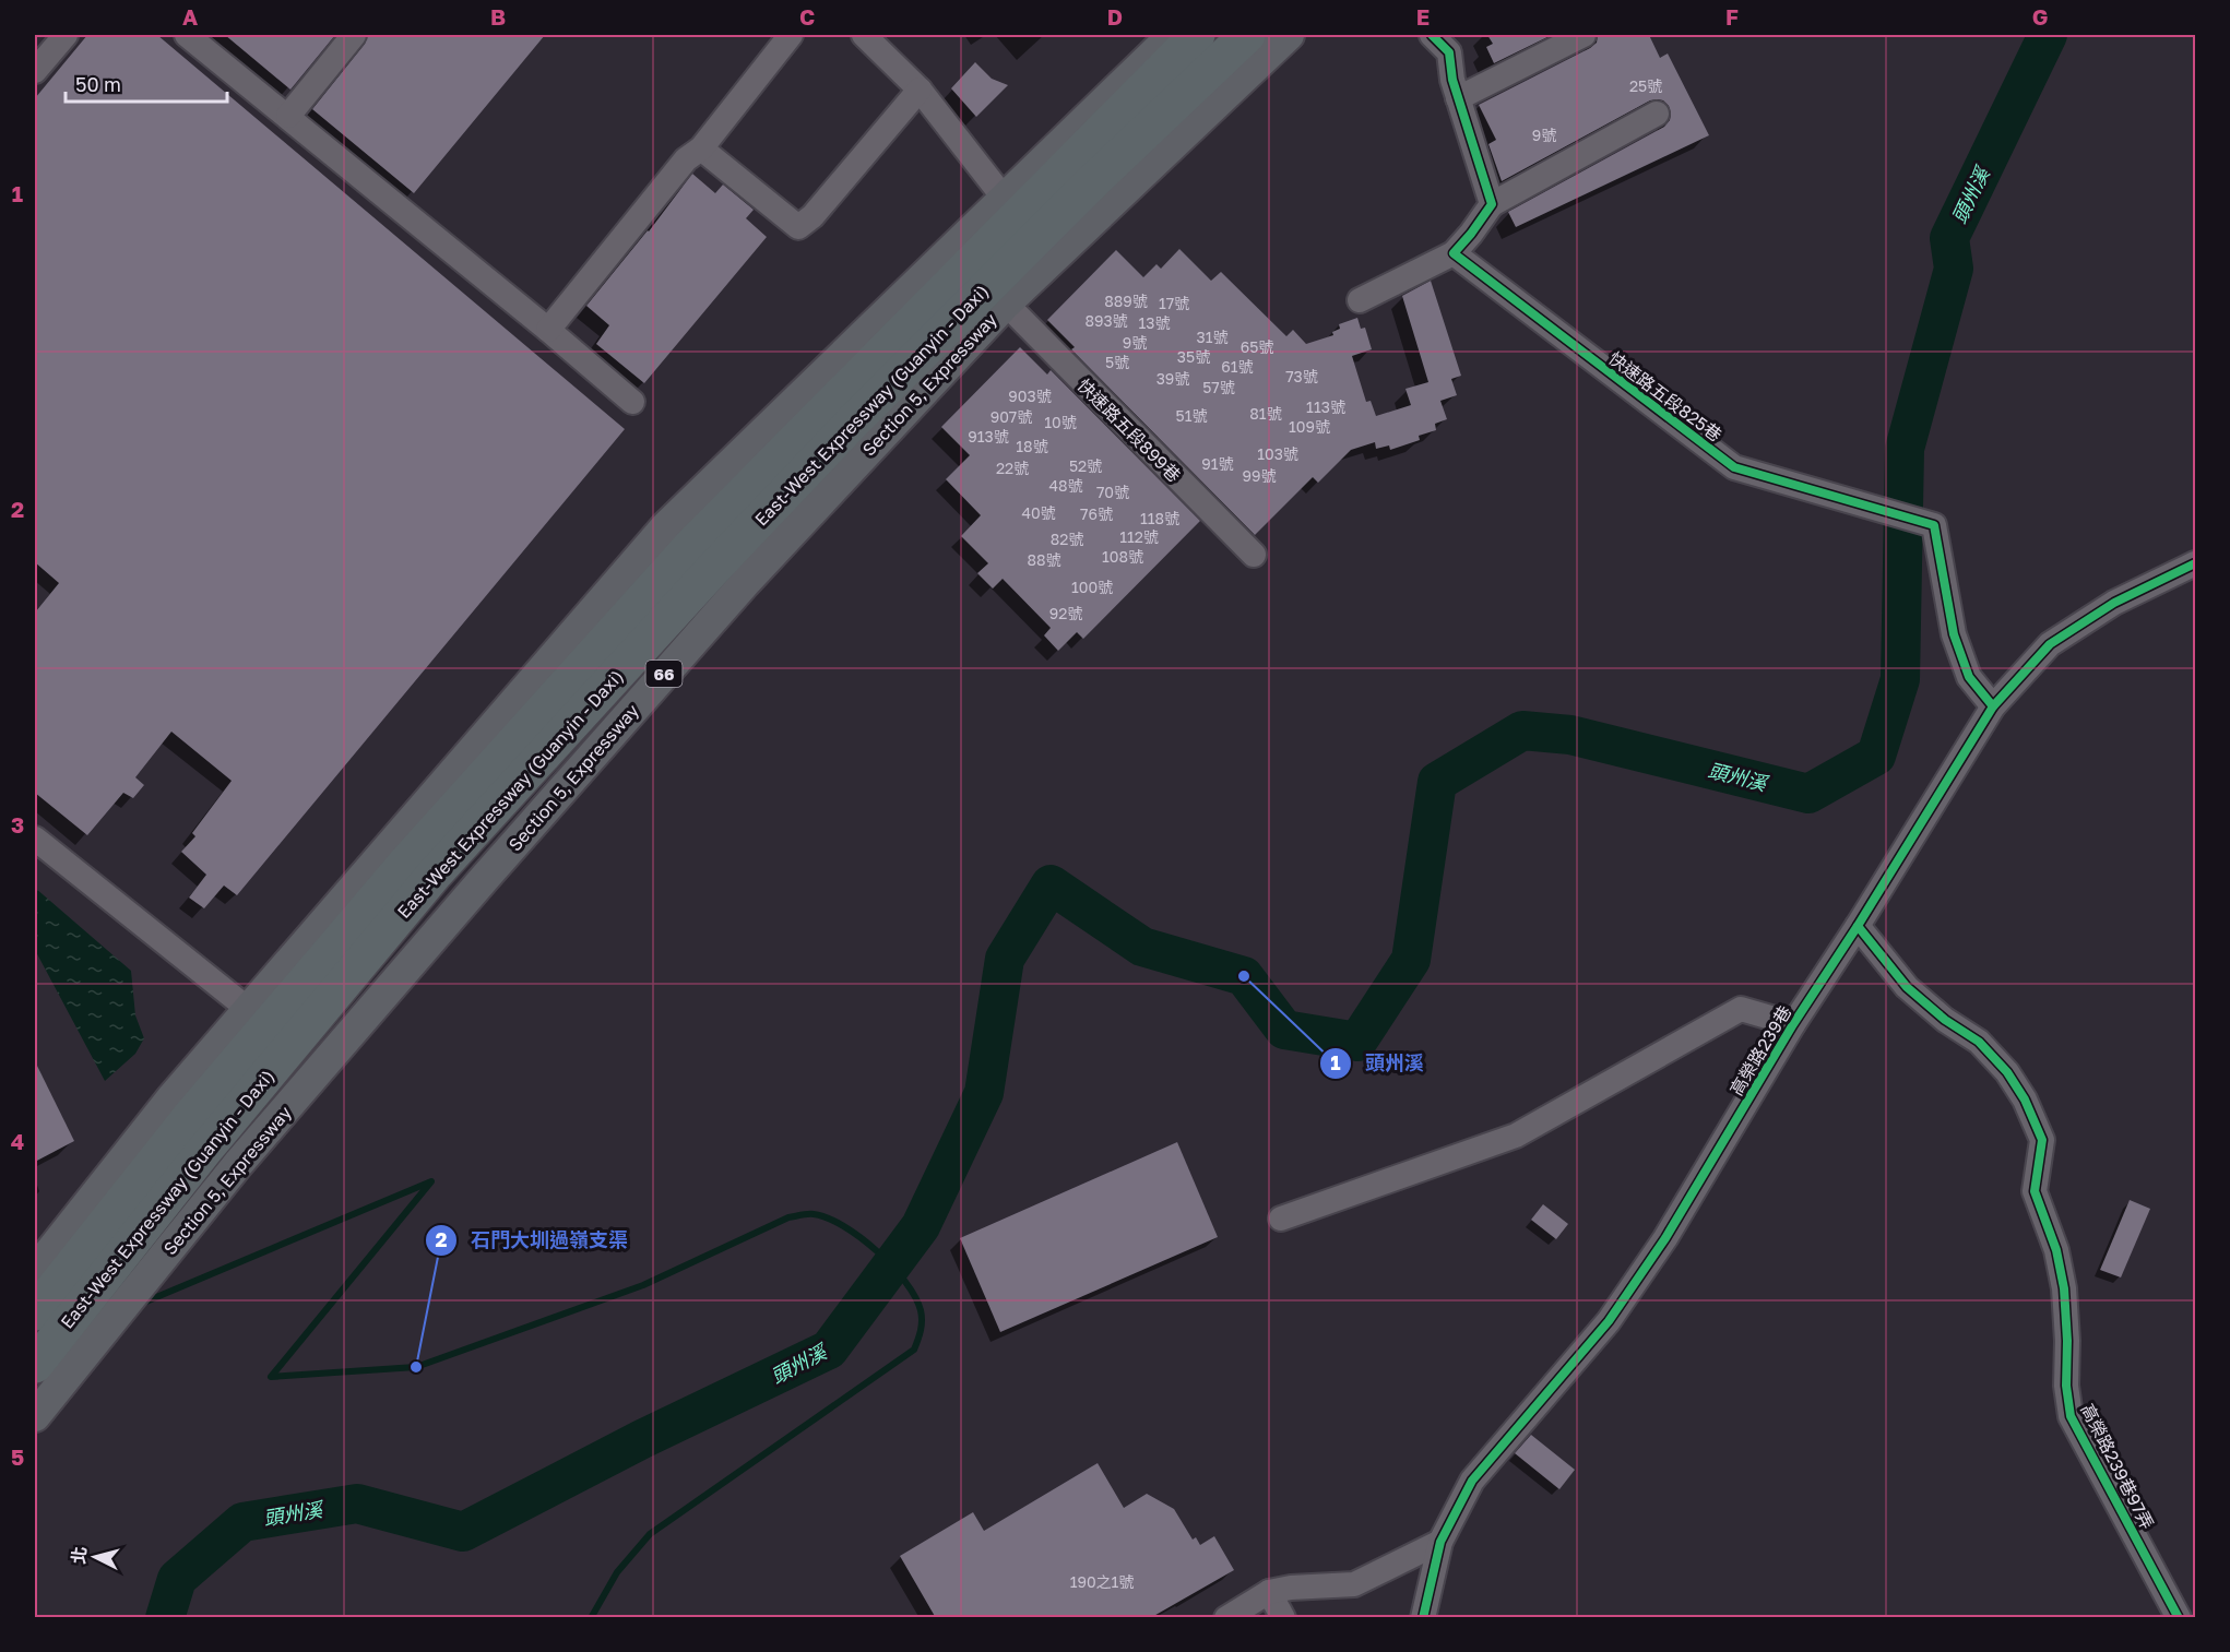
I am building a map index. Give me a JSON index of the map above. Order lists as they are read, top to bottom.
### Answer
{
  "streets": {
    "highway": ["East-West Expressway (Guanyin - Daxi)", "66"],
    "main road": ["Section 5, Expressway"],
    "street": [
      "快速路五段825巷",
      "快速路五段899巷",
      "高榮路239巷",
      "高榮路239巷97弄"
    ]
  },
  "crossings": [
    ["Section 5, Expressway", "快速路五段899巷"],
    ["快速路五段825巷", "高榮路239巷"],
    ["高榮路239巷", "高榮路239巷97弄"]
  ],
  "water": ["頭州溪"],
  "places": ["頭州溪", "石門大圳過嶺支渠"],
  "house_numbers": [
    "25號",
    "9號",
    "889號",
    "17號",
    "893號",
    "13號",
    "31號",
    "9號",
    "65號",
    "35號",
    "5號",
    "61號",
    "73號",
    "39號",
    "57號",
    "903號",
    "113號",
    "81號",
    "51號",
    "907號",
    "10號",
    "109號",
    "913號",
    "18號",
    "103號",
    "91號",
    "52號",
    "22號",
    "99號",
    "48號",
    "70號",
    "40號",
    "76號",
    "118號",
    "112號",
    "82號",
    "108號",
    "88號",
    "100號",
    "92號",
    "190之1號"
  ],
  "scale_bar": "50 m",
  "north": "left",
  "grid": {
    "columns": [
      "A",
      "B",
      "C",
      "D",
      "E",
      "F",
      "G"
    ],
    "rows": [
      "1",
      "2",
      "3",
      "4",
      "5"
    ]
  }
}
